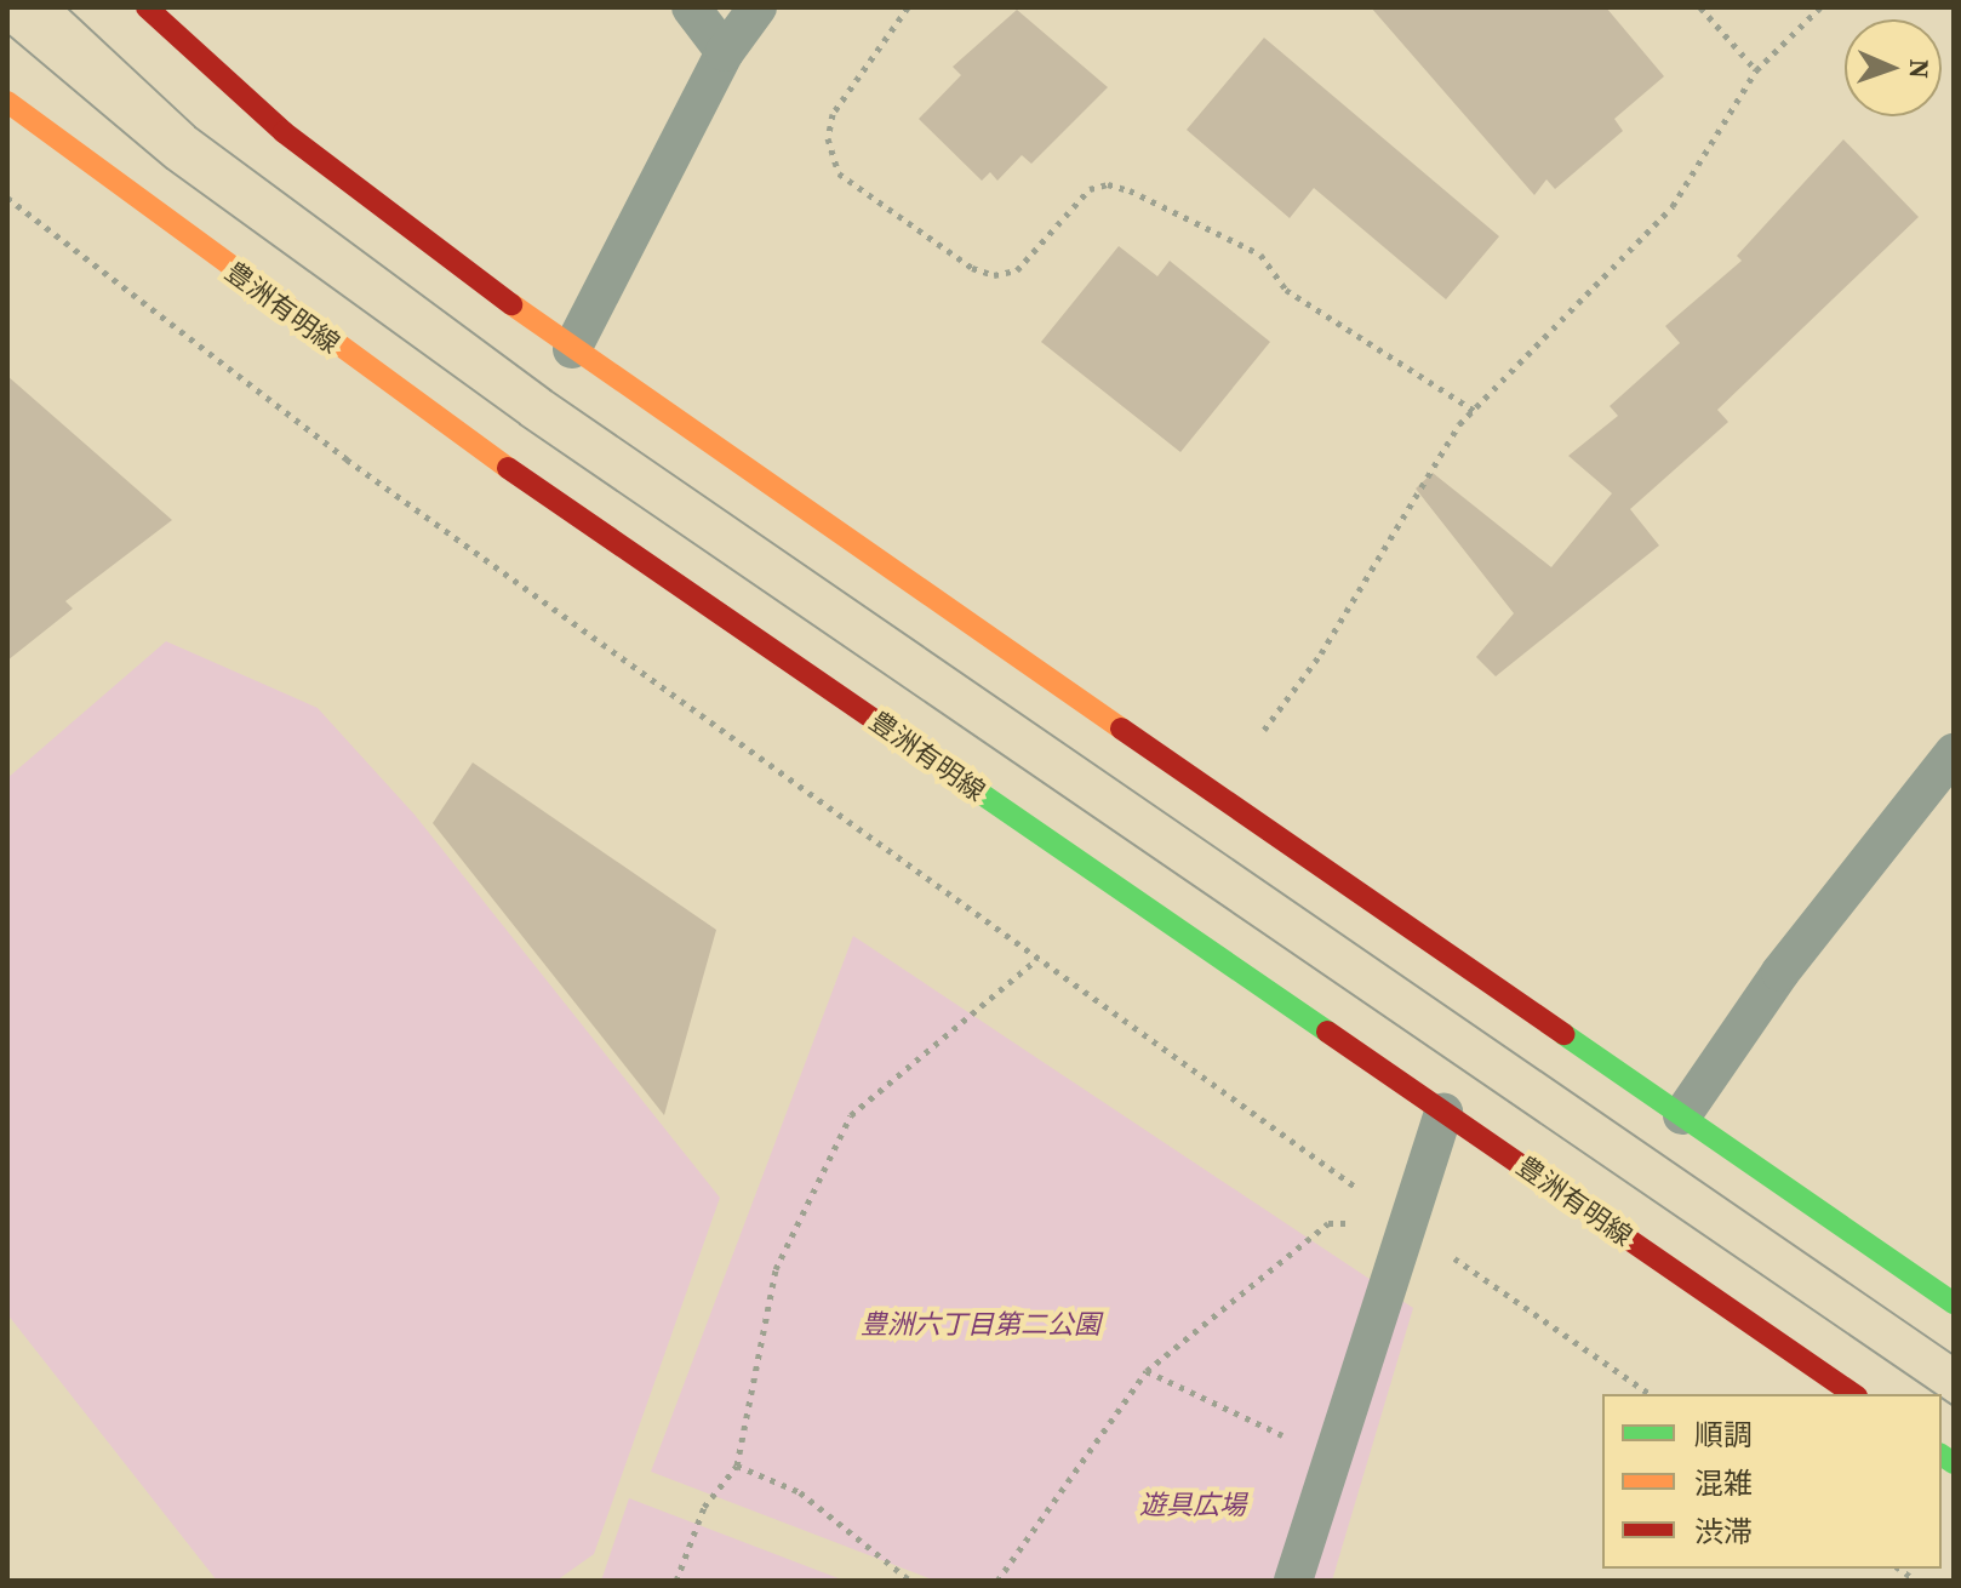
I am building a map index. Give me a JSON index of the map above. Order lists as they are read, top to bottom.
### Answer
{
  "streets": {
    "main road": ["豊洲有明線"]
  },
  "parks": ["豊洲六丁目第二公園", "遊具広場"],
  "legend": ["順調", "混雑", "渋滞"],
  "north": "right"
}
